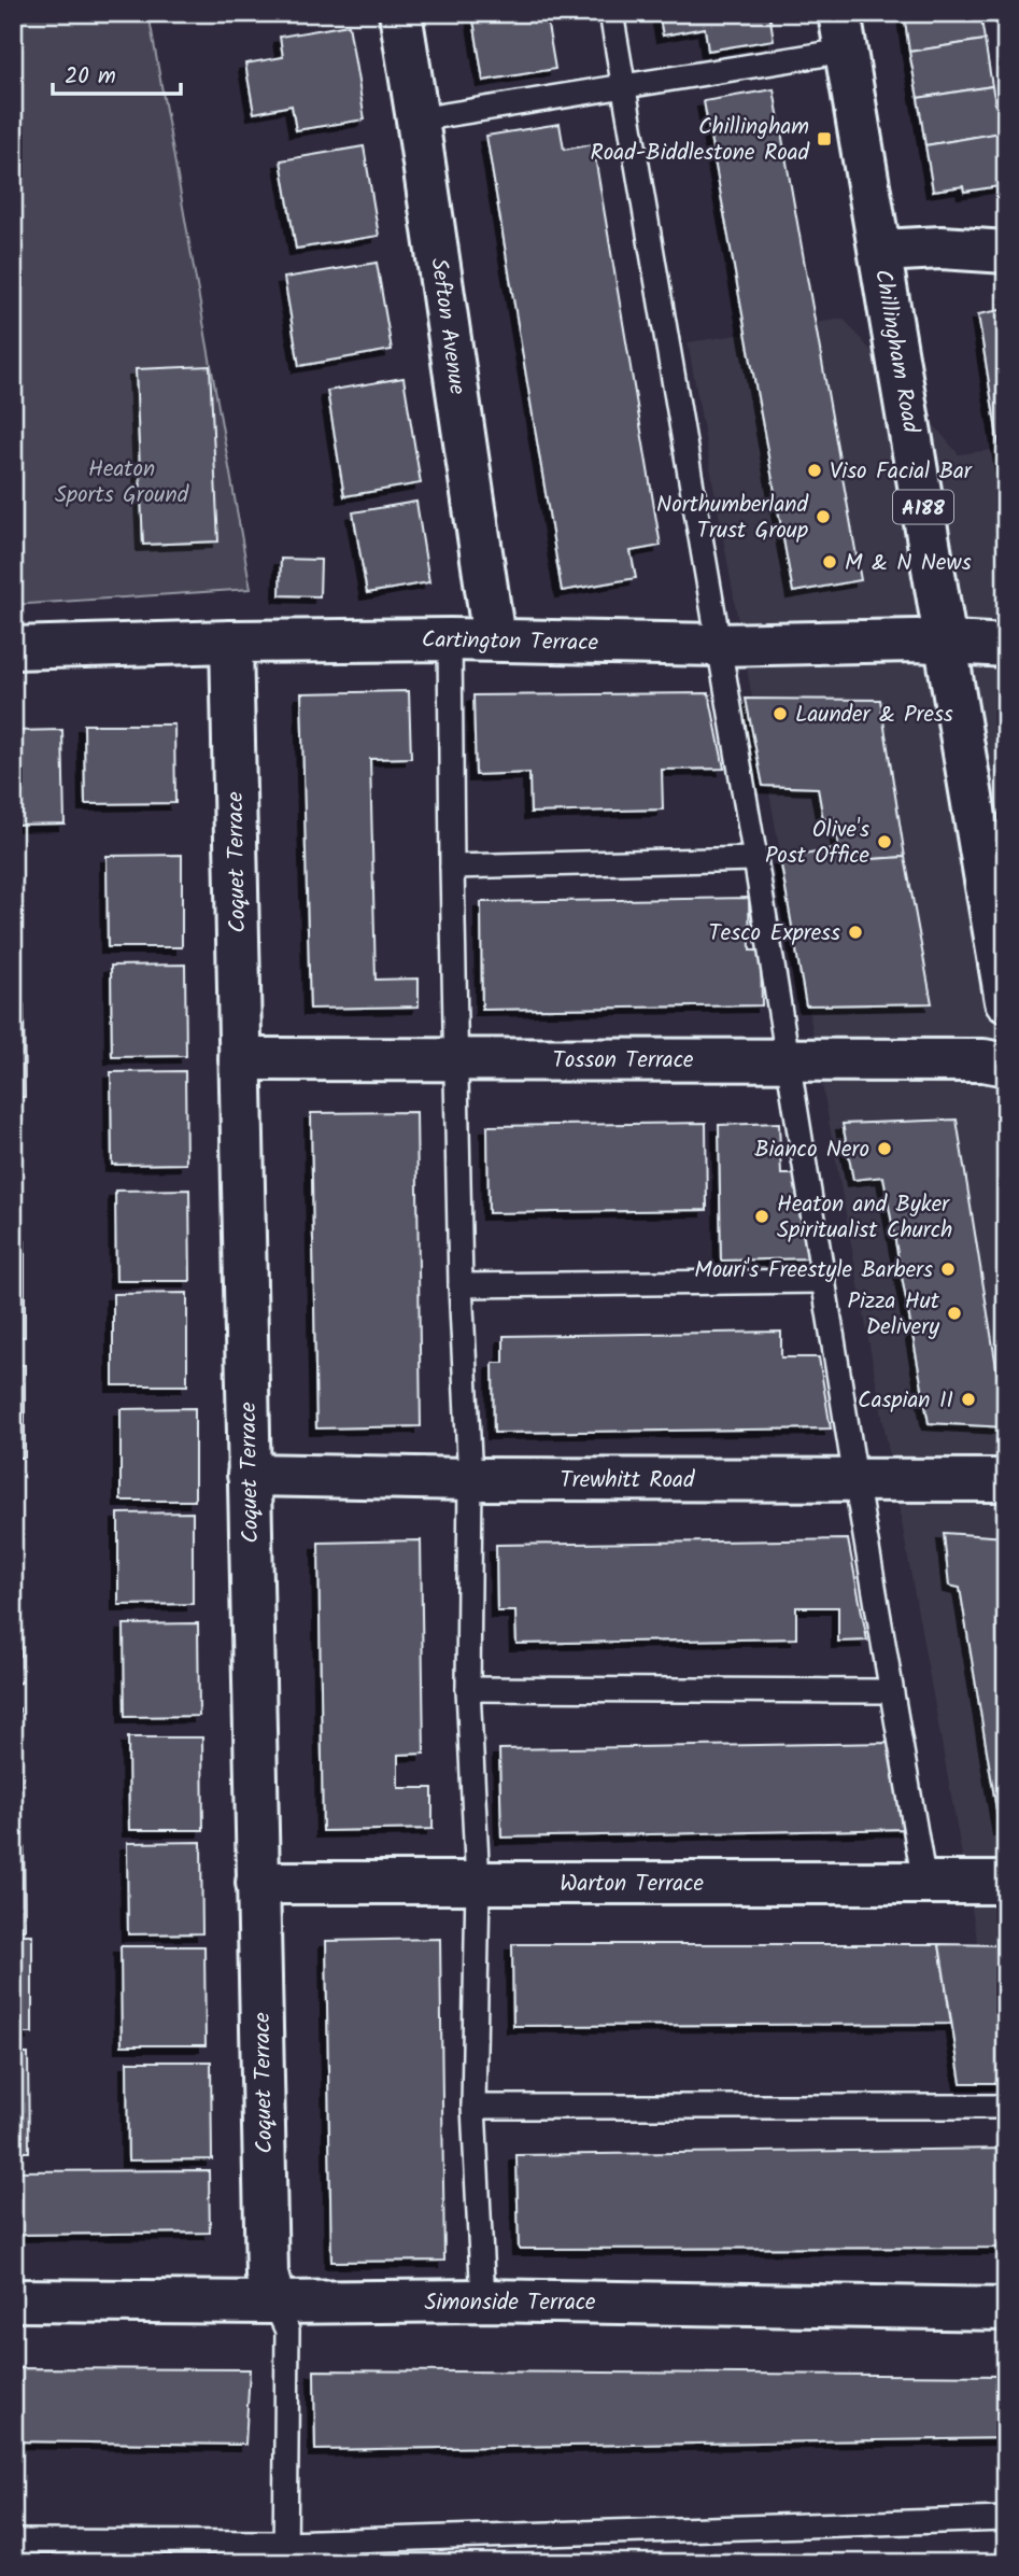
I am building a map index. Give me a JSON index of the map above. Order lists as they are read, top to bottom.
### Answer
{
  "streets": {
    "street": [
      "Sefton Avenue",
      "Chillingham Road",
      "A188",
      "Cartington Terrace",
      "Coquet Terrace",
      "Tosson Terrace",
      "Trewhitt Road",
      "Warton Terrace",
      "Simonside Terrace"
    ]
  },
  "crossings": [
    ["Sefton Avenue", "Cartington Terrace"],
    ["Chillingham Road", "Cartington Terrace"],
    ["Cartington Terrace", "Coquet Terrace"],
    ["Coquet Terrace", "Tosson Terrace"],
    ["Coquet Terrace", "Trewhitt Road"],
    ["Coquet Terrace", "Warton Terrace"],
    ["Coquet Terrace", "Simonside Terrace"]
  ],
  "parks": ["Heaton Sports Ground"],
  "places": {
    "transit": ["Chillingham Road-Biddlestone Road"],
    "other": [
      "Viso Facial Bar",
      "Northumberland Trust Group",
      "M & N News",
      "Launder & Press",
      "Olive's Post Office",
      "Tesco Express",
      "Bianco Nero",
      "Heaton and Byker Spiritualist Church",
      "Mouri's Freestyle Barbers",
      "Pizza Hut Delivery",
      "Caspian II"
    ]
  },
  "scale_bar": "20 m"
}
